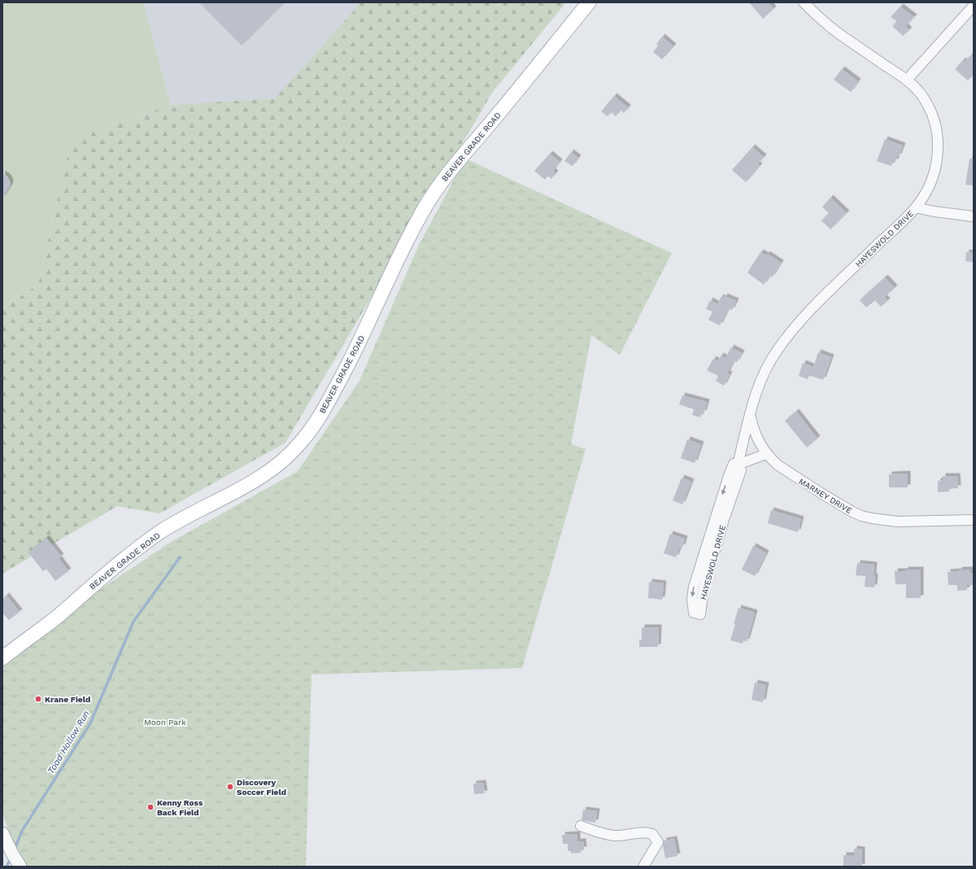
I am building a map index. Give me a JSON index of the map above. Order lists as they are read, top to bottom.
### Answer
{
  "streets": {
    "main road": ["BEAVER GRADE ROAD"],
    "street": ["HAYESWOLD DRIVE", "MARNEY DRIVE"]
  },
  "crossings": [
    ["HAYESWOLD DRIVE", "MARNEY DRIVE"]
  ],
  "water": ["Toad Hollow Run"],
  "parks": ["Moon Park"],
  "places": ["Krane Field", "Discovery Soccer Field", "Kenny Ross Back Field"]
}
